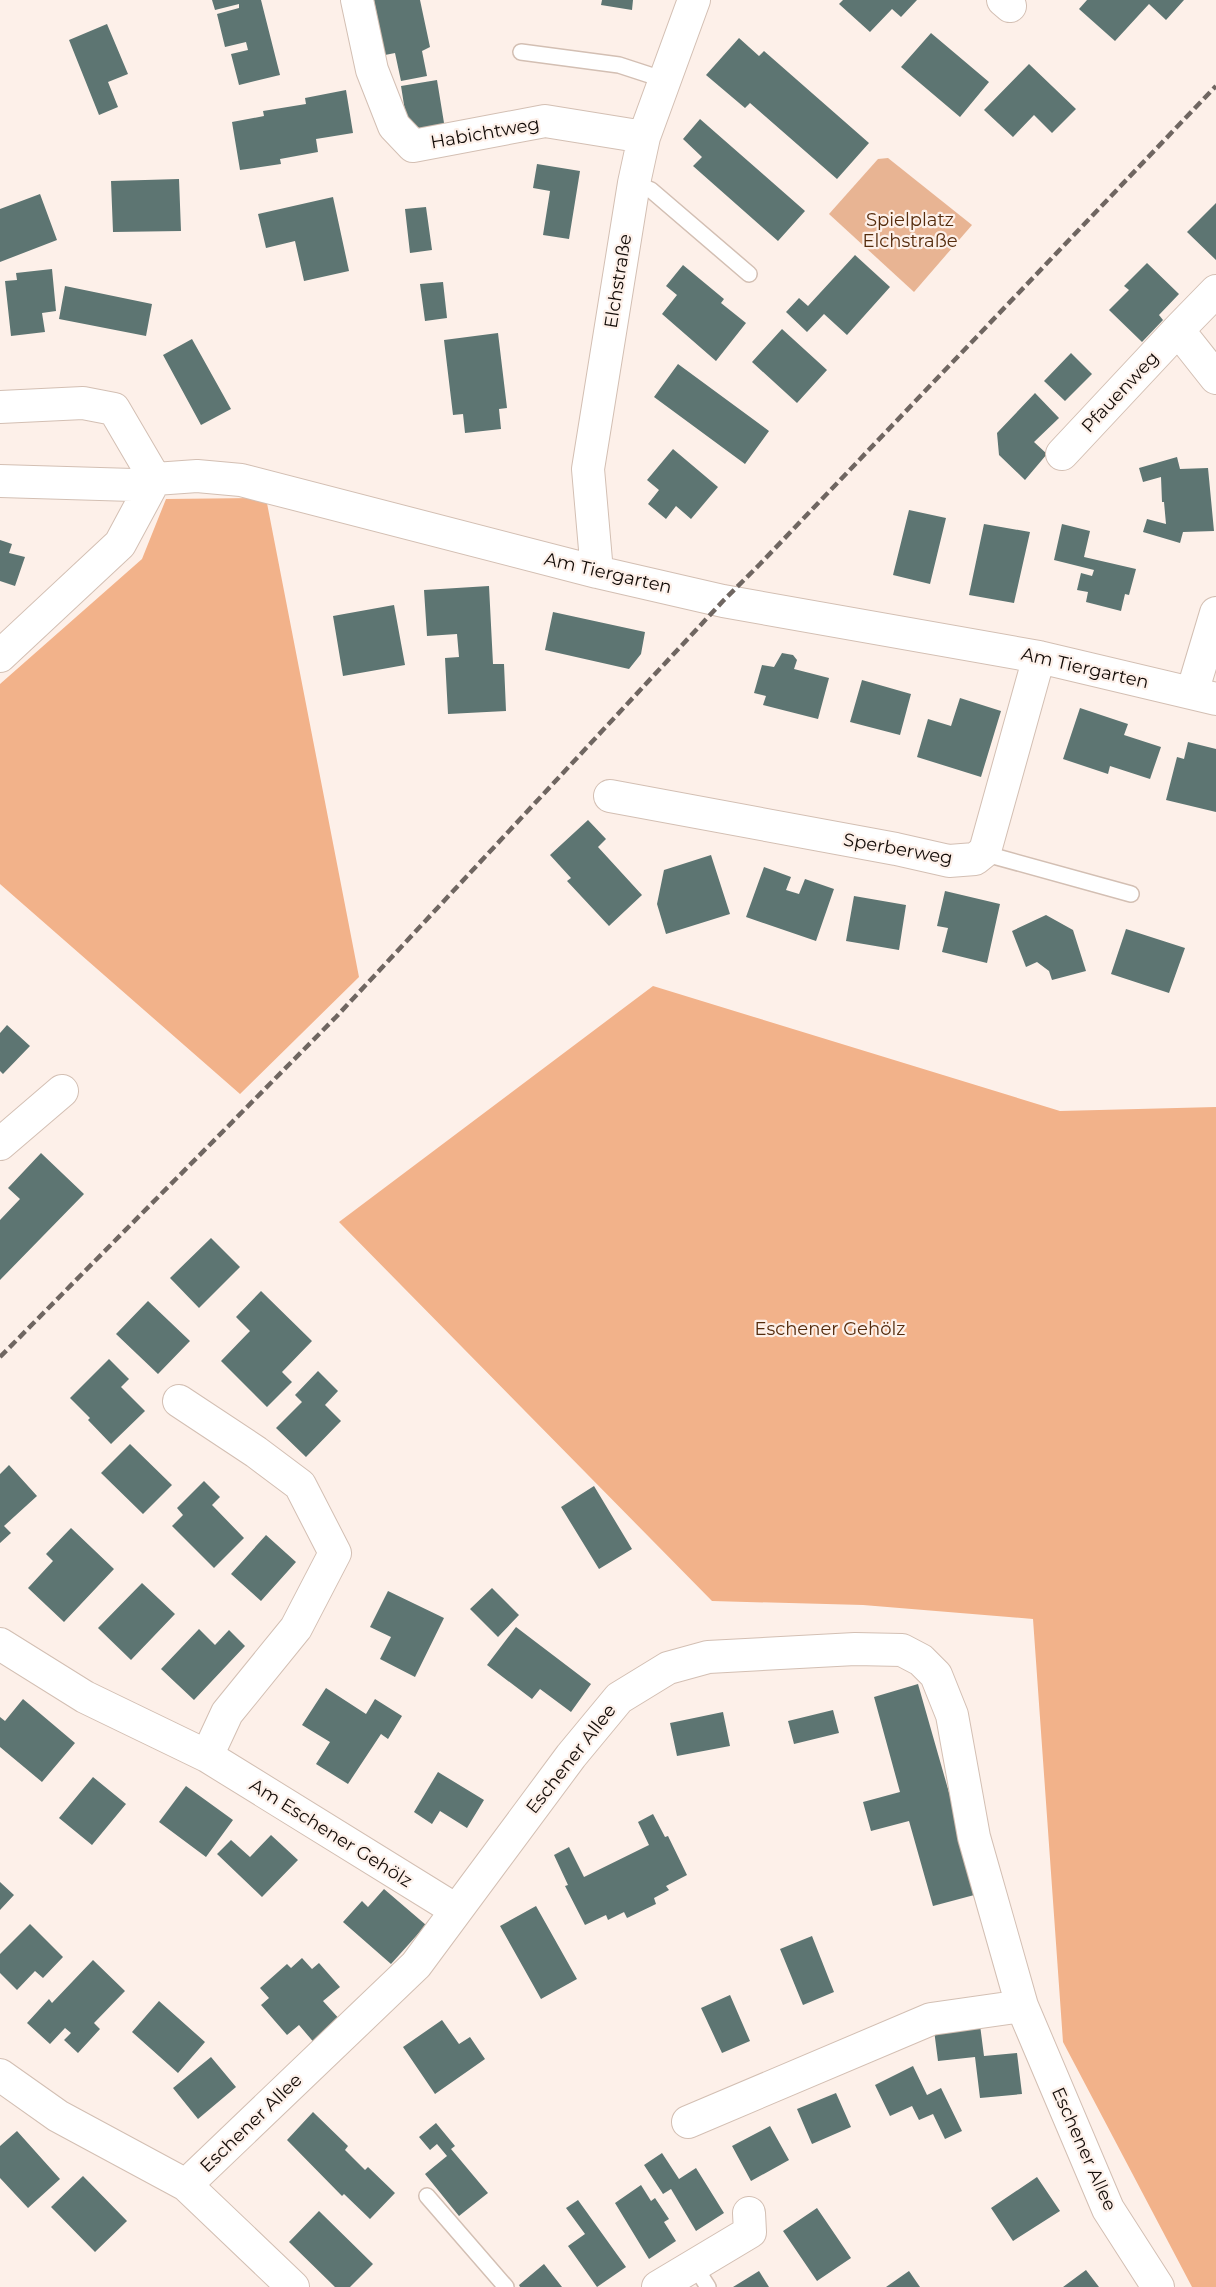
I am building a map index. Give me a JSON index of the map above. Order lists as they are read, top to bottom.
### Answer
{
  "streets": {
    "street": [
      "Habichtweg",
      "Elchstraße",
      "Pfauenweg",
      "Am Tiergarten",
      "Sperberweg",
      "Eschener Allee",
      "Am Eschener Gehölz"
    ]
  },
  "crossings": [
    ["Habichtweg", "Elchstraße"],
    ["Elchstraße", "Am Tiergarten"],
    ["Eschener Allee", "Am Eschener Gehölz"]
  ],
  "parks": ["Spielplatz Elchstraße", "Eschener Gehölz"]
}
